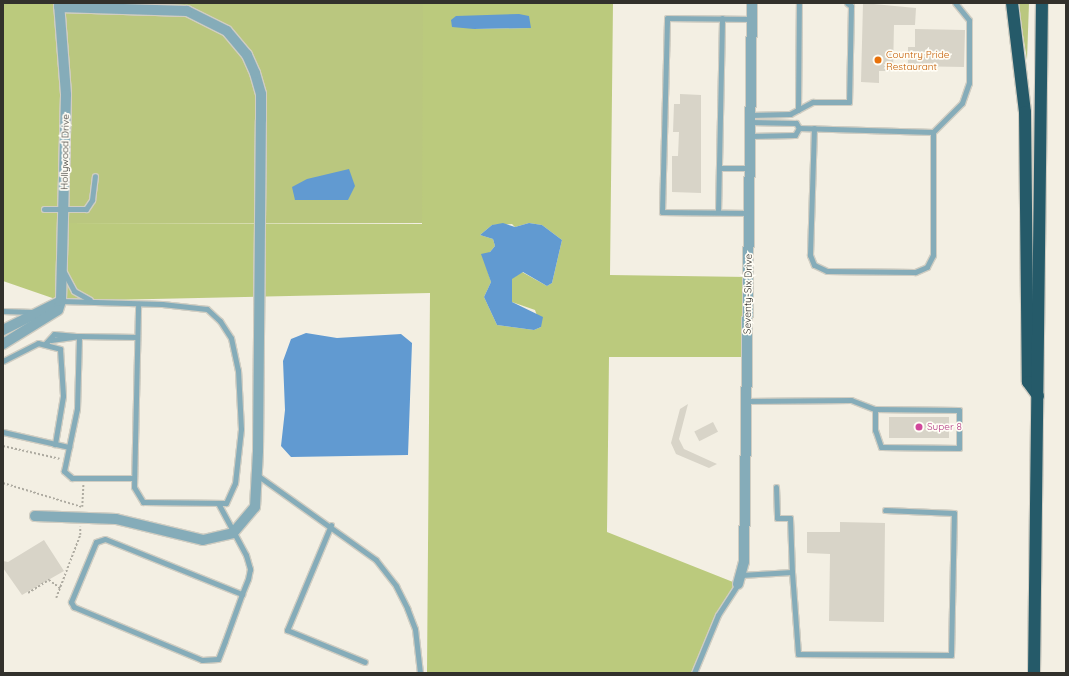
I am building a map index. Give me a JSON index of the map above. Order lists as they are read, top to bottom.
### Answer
{
  "streets": {
    "street": ["Hollywood Drive", "Seventy-Six Drive"]
  },
  "places": ["Country Pride Restaurant", "Super 8"]
}
